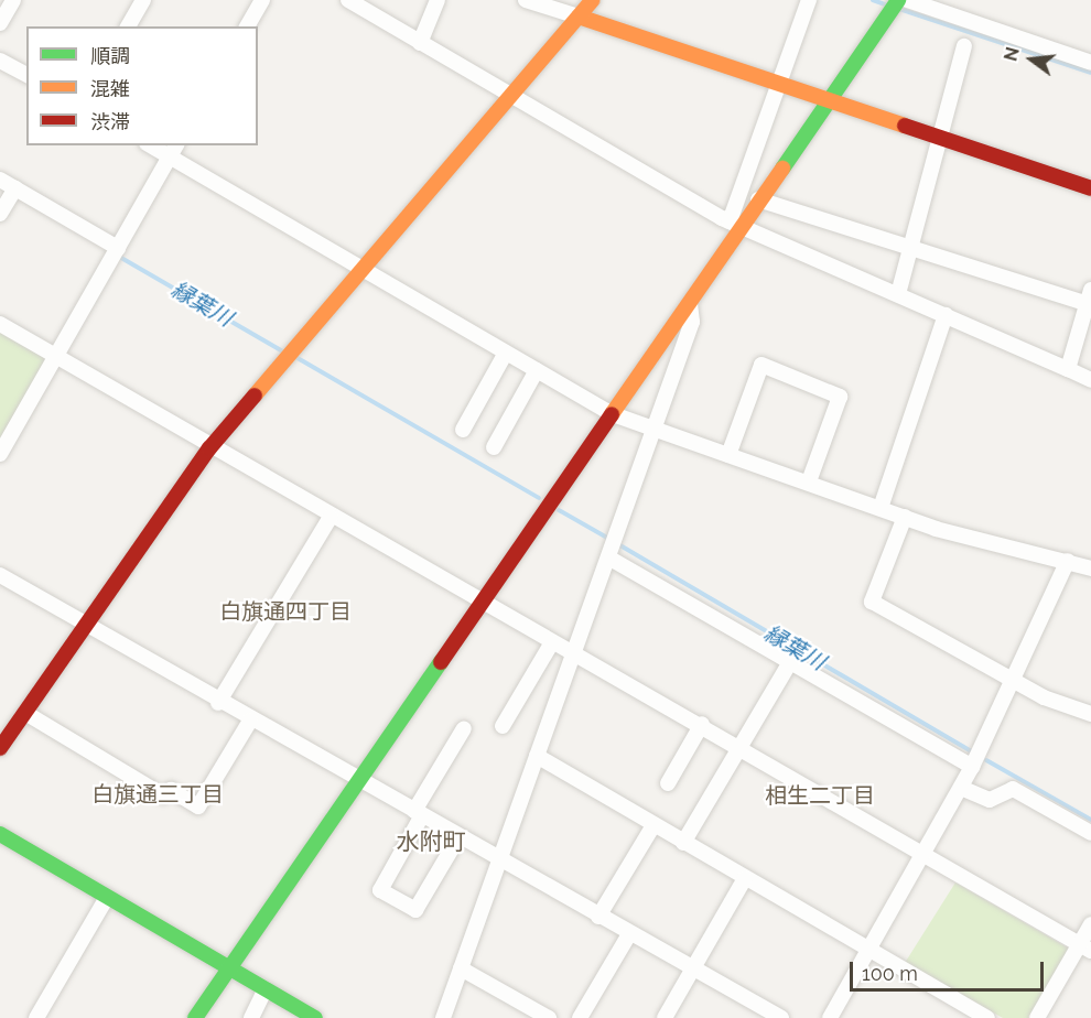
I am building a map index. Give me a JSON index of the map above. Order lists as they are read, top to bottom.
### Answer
{
  "districts": [
    "白旗通四丁目",
    "白旗通三丁目",
    "相生二丁目",
    "水附町"
  ],
  "water": ["縁葉川"],
  "legend": ["順調", "混雑", "渋滞"],
  "scale_bar": "100 m",
  "north": "left"
}
